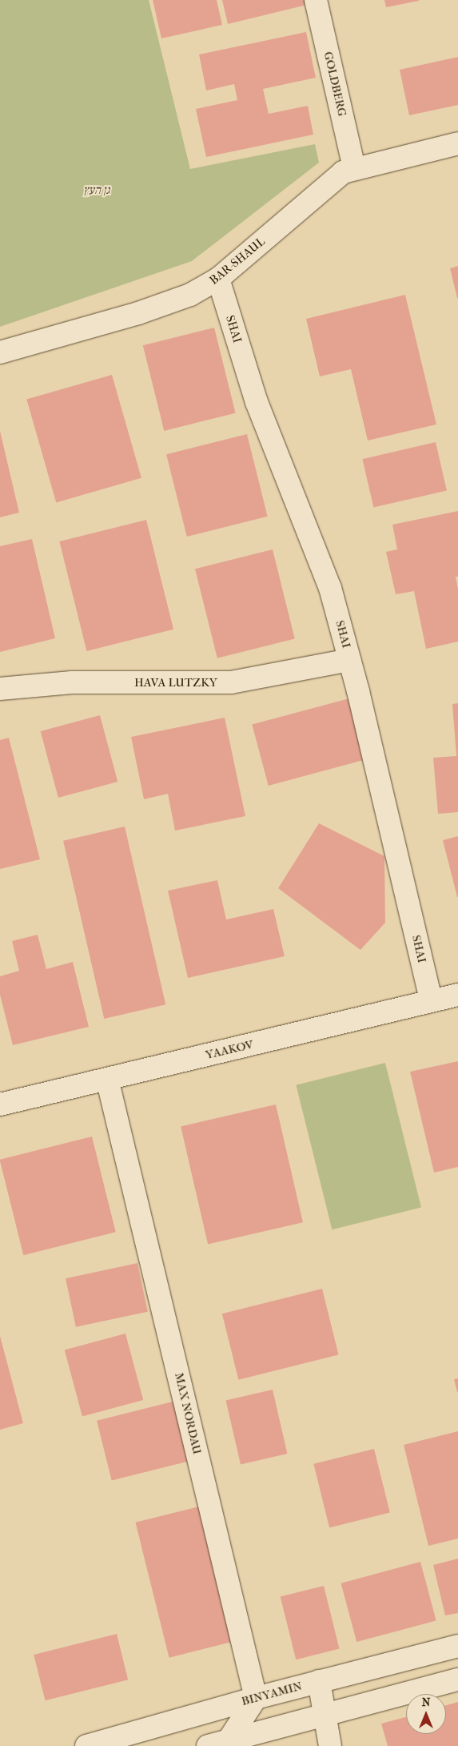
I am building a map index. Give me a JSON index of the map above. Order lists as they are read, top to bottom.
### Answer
{
  "streets": {
    "street": [
      "GOLDBERG",
      "BAR-SHAUL",
      "SHAI",
      "HAVA LUTZKY",
      "YAAKOV",
      "MAX NORDAU",
      "BINYAMIN"
    ]
  },
  "crossings": [
    ["GOLDBERG", "BAR-SHAUL"],
    ["BAR-SHAUL", "SHAI"],
    ["SHAI", "HAVA LUTZKY"],
    ["SHAI", "YAAKOV"],
    ["YAAKOV", "MAX NORDAU"],
    ["MAX NORDAU", "BINYAMIN"]
  ],
  "parks": ["גן העץ"],
  "north": "top"
}
